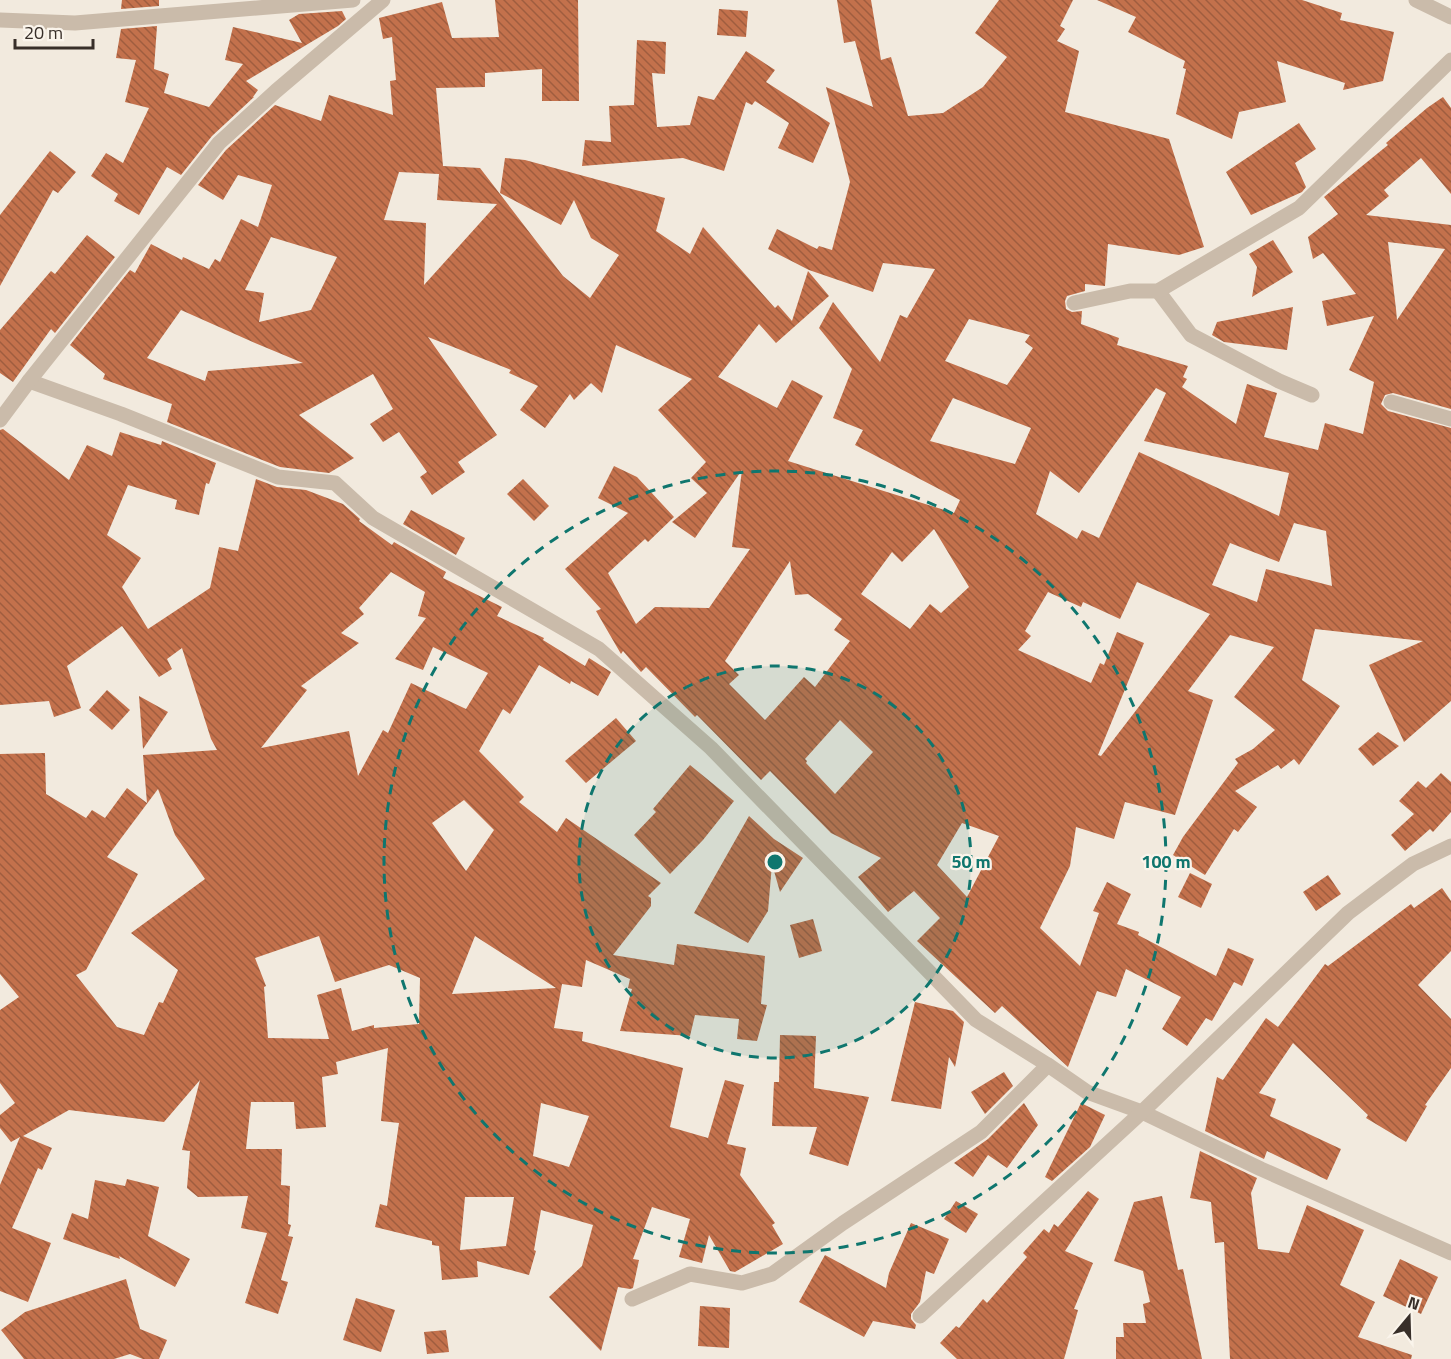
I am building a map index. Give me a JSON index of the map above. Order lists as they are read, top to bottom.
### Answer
{
  "scale_bar": "20 m",
  "north": "top",
  "rings": ["50 m", "100 m"]
}
